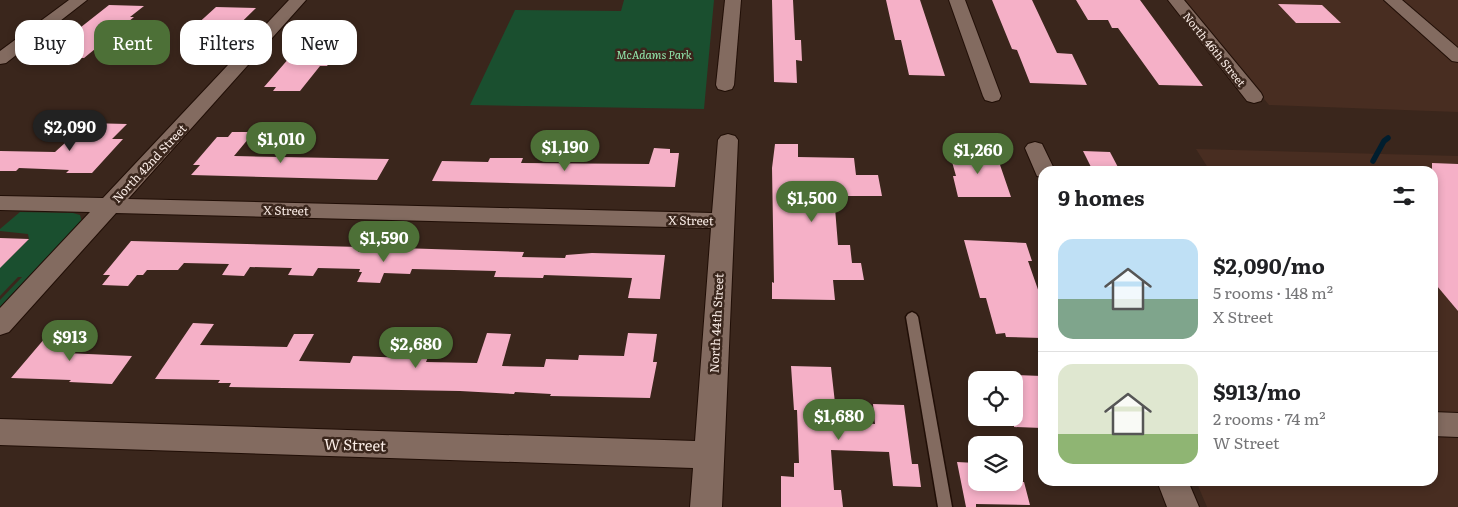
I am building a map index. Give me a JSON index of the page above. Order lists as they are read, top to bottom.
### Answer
{
  "streets": {
    "street": [
      "North 46th Street",
      "North 42nd Street",
      "X Street",
      "North 44th Street",
      "W Street"
    ]
  },
  "crossings": [
    ["North 42nd Street", "X Street"],
    ["X Street", "North 44th Street"],
    ["North 44th Street", "W Street"]
  ],
  "parks": ["McAdams Park"],
  "page": {
    "chip": [
      "Buy",
      "Rent",
      "Filters",
      "New"
    ],
    "price": [
      "$2,090",
      "$1,010",
      "$1,190",
      "$1,260",
      "$1,500",
      "$1,590",
      "$913",
      "$2,680",
      "$1,680"
    ],
    "heading": "9 homes",
    "list": [
      {
        "name": "$2,090/mo",
        "note": "5 rooms · 148 m² · X Street"
      },
      {
        "name": "$913/mo",
        "note": "2 rooms · 74 m² · W Street"
      }
    ]
  }
}
